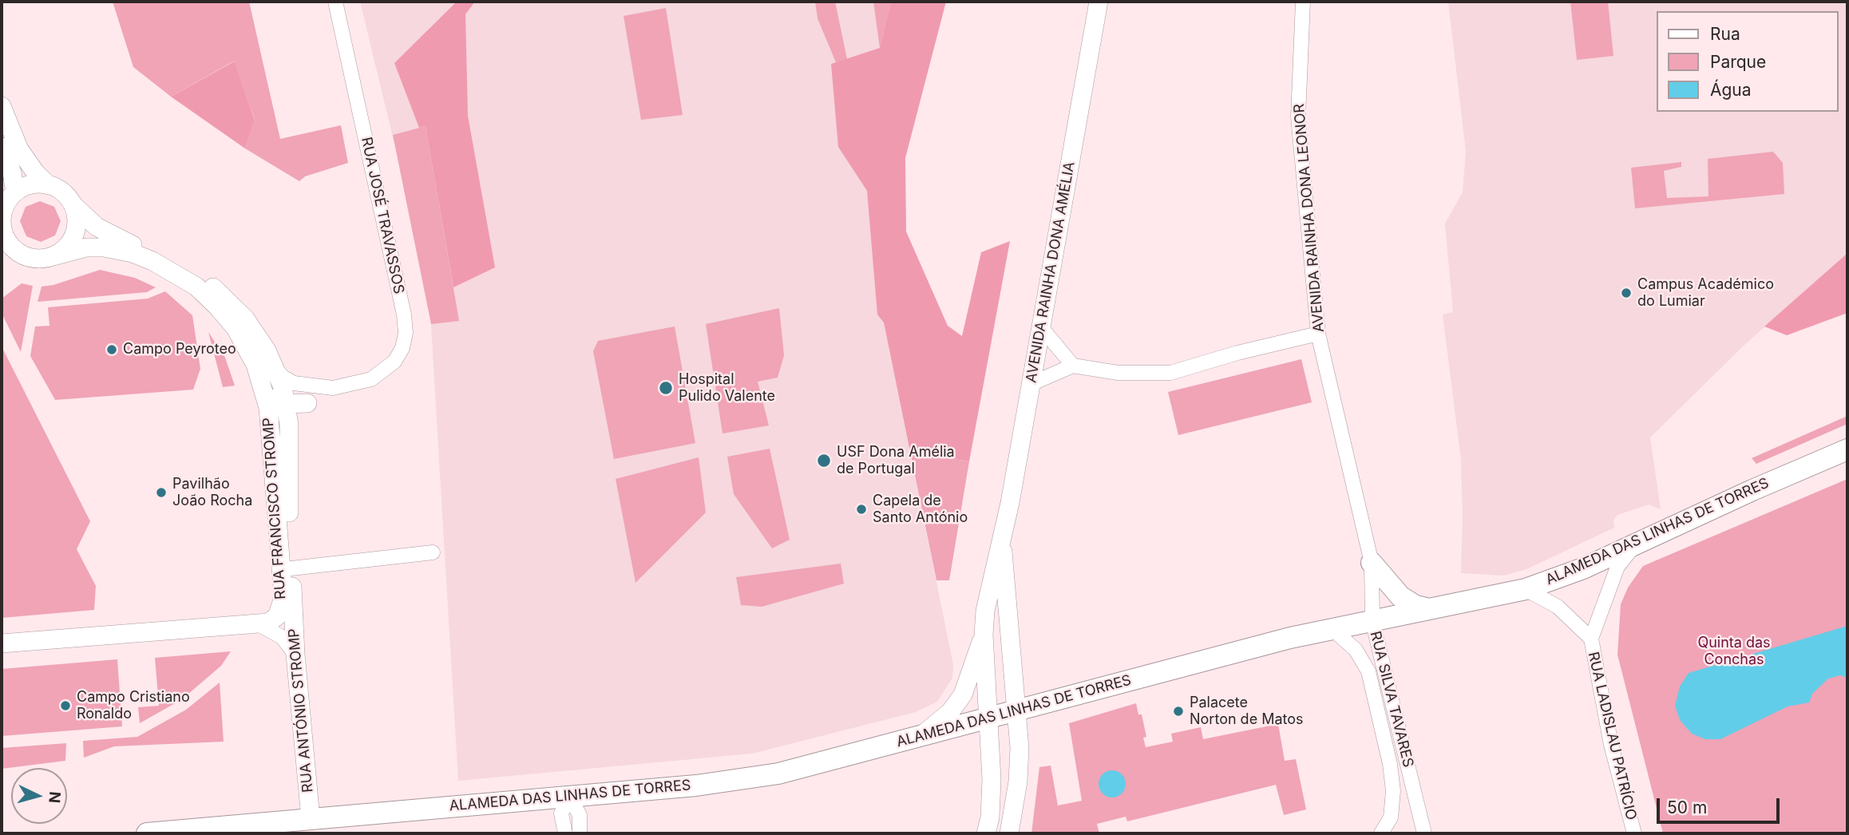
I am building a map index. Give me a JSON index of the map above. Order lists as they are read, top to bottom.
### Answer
{
  "streets": {
    "main road": ["ALAMEDA DAS LINHAS DE TORRES"],
    "street": [
      "RUA JOSÉ TRAVASSOS",
      "AVENIDA RAINHA DONA LEONOR",
      "AVENIDA RAINHA DONA AMÉLIA",
      "RUA FRANCISCO STROMP",
      "RUA SILVA TAVARES",
      "RUA ANTÓNIO STROMP",
      "RUA LADISLAU PATRÍCIO"
    ]
  },
  "crossings": [
    ["RUA JOSÉ TRAVASSOS", "RUA FRANCISCO STROMP"],
    ["AVENIDA RAINHA DONA LEONOR", "RUA SILVA TAVARES"],
    ["AVENIDA RAINHA DONA AMÉLIA", "ALAMEDA DAS LINHAS DE TORRES"],
    ["RUA FRANCISCO STROMP", "RUA ANTÓNIO STROMP"],
    ["ALAMEDA DAS LINHAS DE TORRES", "RUA SILVA TAVARES"],
    ["ALAMEDA DAS LINHAS DE TORRES", "RUA ANTÓNIO STROMP"],
    ["ALAMEDA DAS LINHAS DE TORRES", "RUA LADISLAU PATRÍCIO"]
  ],
  "parks": ["Quinta das Conchas"],
  "places": [
    "Campus Académico do Lumiar",
    "Campo Peyroteo",
    "Hospital Pulido Valente",
    "USF Dona Amélia de Portugal",
    "Pavilhão João Rocha",
    "Capela de Santo António",
    "Campo Cristiano Ronaldo",
    "Palacete Norton de Matos"
  ],
  "legend": ["Rua", "Parque", "Água"],
  "scale_bar": "50 m",
  "north": "right"
}
